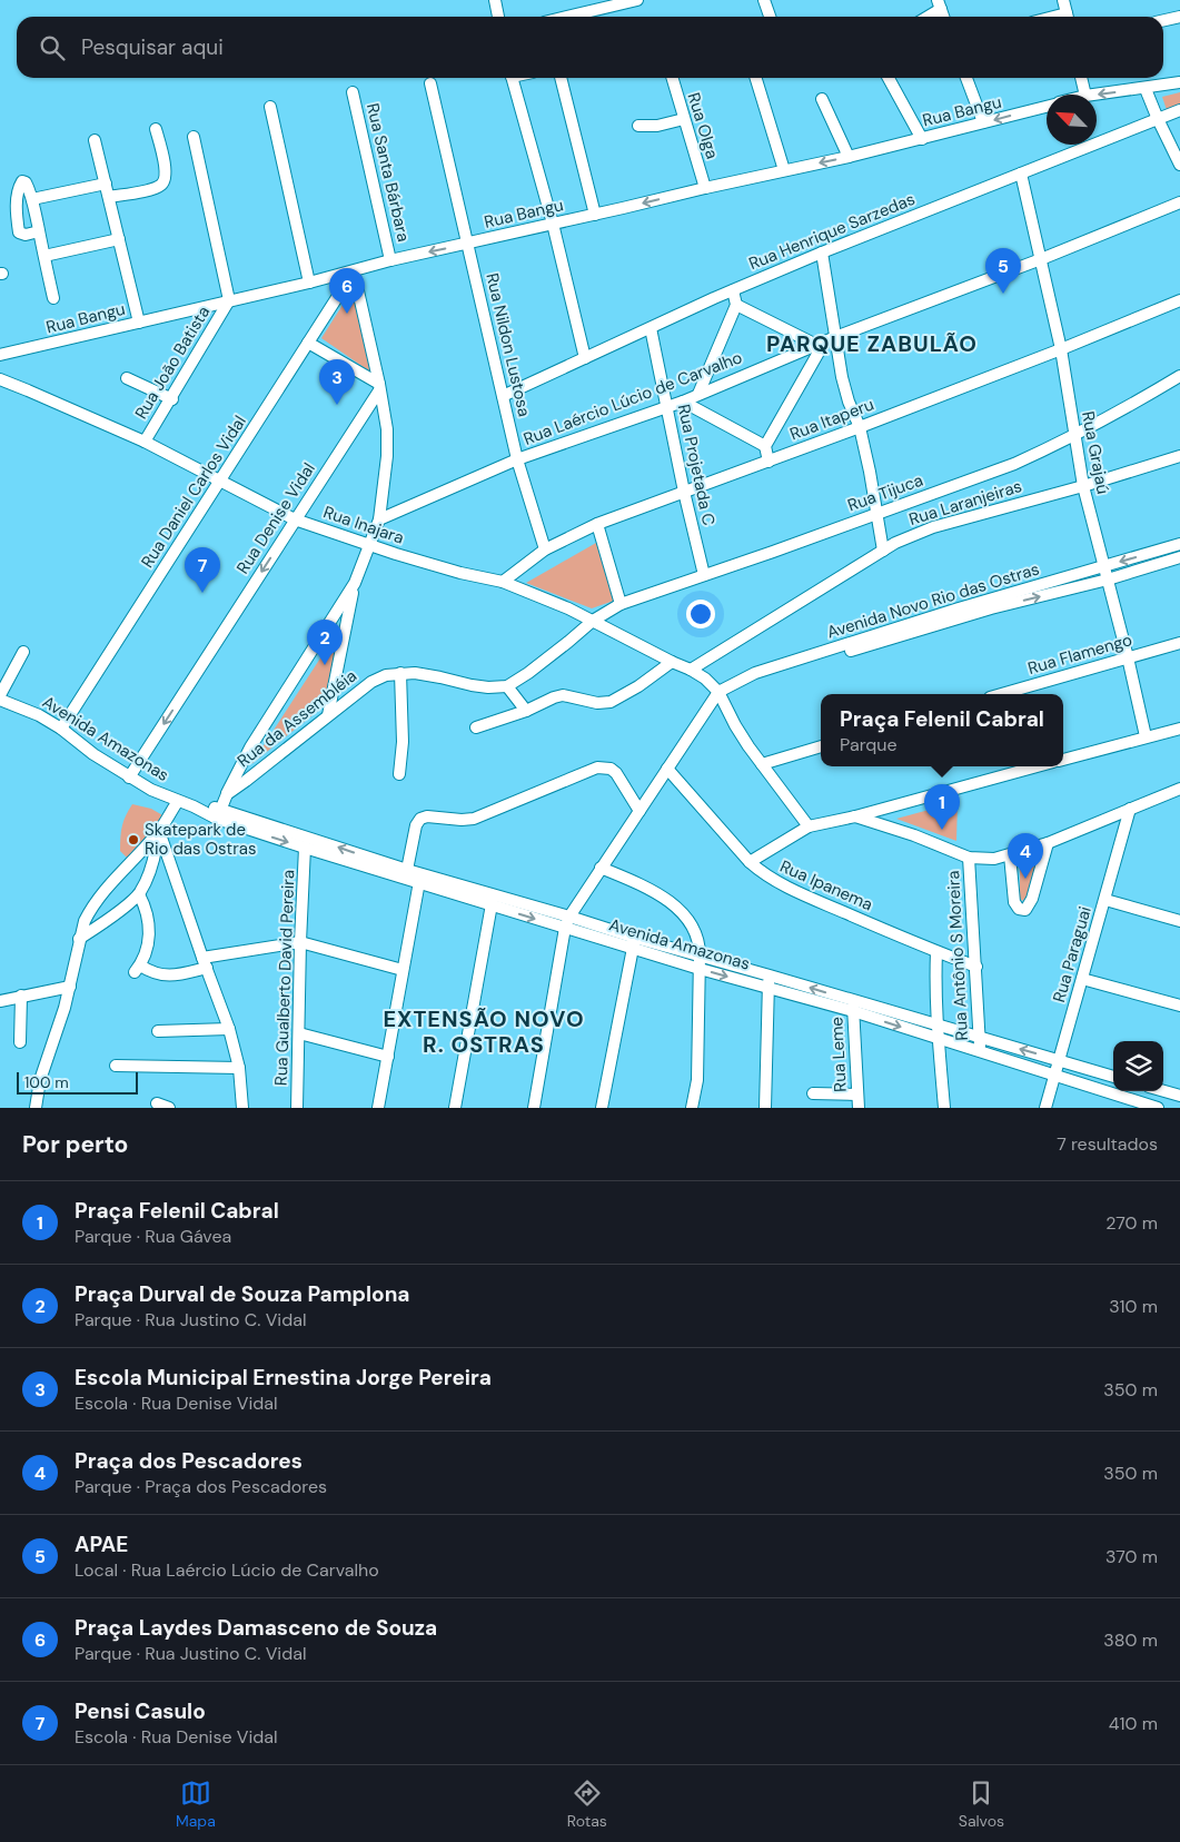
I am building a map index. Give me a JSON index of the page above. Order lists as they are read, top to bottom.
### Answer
{
  "streets": {
    "street": [
      "Rua Bangu",
      "Rua Olga",
      "Rua Santa Bárbara",
      "Rua Henrique Sarzedas",
      "Rua Nildon Lustosa",
      "Rua João Batista",
      "Rua Laércio Lúcio de Carvalho",
      "Rua Itaperu",
      "Rua Grajaú",
      "Rua Projetada C",
      "Rua Daniel Carlos Vidal",
      "Rua Tijuca",
      "Rua Laranjeiras",
      "Rua Denise Vidal",
      "Rua Inajara",
      "Avenida Novo Rio das Ostras",
      "Rua Flamengo",
      "Rua da Assembléia",
      "Avenida Amazonas",
      "Rua Ipanema",
      "Rua Paraguai",
      "Rua Antônio S Moreira",
      "Rua Gualberto David Pereira",
      "Rua Leme"
    ]
  },
  "crossings": [
    ["Rua Bangu", "Rua Olga"],
    ["Rua Bangu", "Rua Santa Bárbara"],
    ["Rua Bangu", "Rua Nildon Lustosa"],
    ["Rua Bangu", "Rua João Batista"],
    ["Rua Bangu", "Rua Daniel Carlos Vidal"],
    ["Rua Henrique Sarzedas", "Rua Nildon Lustosa"],
    ["Rua Henrique Sarzedas", "Rua Grajaú"],
    ["Rua Henrique Sarzedas", "Rua Projetada C"],
    ["Rua Nildon Lustosa", "Rua Laércio Lúcio de Carvalho"],
    ["Rua Nildon Lustosa", "Rua Itaperu"],
    ["Rua João Batista", "Rua Inajara"],
    ["Rua Laércio Lúcio de Carvalho", "Rua Grajaú"],
    ["Rua Laércio Lúcio de Carvalho", "Rua Projetada C"],
    ["Rua Itaperu", "Rua Grajaú"],
    ["Rua Itaperu", "Rua Projetada C"],
    ["Rua Itaperu", "Rua Inajara"],
    ["Rua Grajaú", "Rua Tijuca"],
    ["Rua Grajaú", "Rua Laranjeiras"],
    ["Rua Grajaú", "Avenida Novo Rio das Ostras"],
    ["Rua Grajaú", "Rua Flamengo"],
    ["Rua Projetada C", "Rua Tijuca"],
    ["Rua Daniel Carlos Vidal", "Rua Inajara"],
    ["Rua Daniel Carlos Vidal", "Avenida Amazonas"],
    ["Rua Tijuca", "Rua Inajara"],
    ["Rua Laranjeiras", "Rua Inajara"],
    ["Rua Denise Vidal", "Rua Inajara"],
    ["Rua Denise Vidal", "Avenida Amazonas"],
    ["Rua Inajara", "Avenida Novo Rio das Ostras"],
    ["Avenida Novo Rio das Ostras", "Avenida Amazonas"],
    ["Avenida Novo Rio das Ostras", "Rua Ipanema"],
    ["Rua da Assembléia", "Avenida Amazonas"],
    ["Avenida Amazonas", "Rua Paraguai"],
    ["Avenida Amazonas", "Rua Antônio S Moreira"],
    ["Avenida Amazonas", "Rua Gualberto David Pereira"],
    ["Avenida Amazonas", "Rua Leme"],
    ["Rua Ipanema", "Rua Antônio S Moreira"]
  ],
  "districts": ["PARQUE ZABULÃO", "EXTENSÃO NOVO R. OSTRAS"],
  "places": ["Skatepark de Rio das Ostras"],
  "scale_bar": "100 m",
  "north": "top left",
  "page": {
    "search": "Pesquisar aqui",
    "pins": [
      "5",
      "6",
      "3",
      "7",
      "2",
      "1",
      "4"
    ],
    "popup": ["Praça Felenil Cabral", "Parque"],
    "scale": "100 m",
    "heading": ["Por perto", "7 resultados"],
    "list": [
      {
        "mark": "1",
        "name": "Praça Felenil Cabral",
        "note": "Parque · Rua Gávea",
        "value": "270 m"
      },
      {
        "mark": "2",
        "name": "Praça Durval de Souza Pamplona",
        "note": "Parque · Rua Justino C. Vidal",
        "value": "310 m"
      },
      {
        "mark": "3",
        "name": "Escola Municipal Ernestina Jorge Pereira",
        "note": "Escola · Rua Denise Vidal",
        "value": "350 m"
      },
      {
        "mark": "4",
        "name": "Praça dos Pescadores",
        "note": "Parque · Praça dos Pescadores",
        "value": "350 m"
      },
      {
        "mark": "5",
        "name": "APAE",
        "note": "Local · Rua Laércio Lúcio de Carvalho",
        "value": "370 m"
      },
      {
        "mark": "6",
        "name": "Praça Laydes Damasceno de Souza",
        "note": "Parque · Rua Justino C. Vidal",
        "value": "380 m"
      },
      {
        "mark": "7",
        "name": "Pensi Casulo",
        "note": "Escola · Rua Denise Vidal",
        "value": "410 m"
      }
    ],
    "nav": ["Mapa", "Rotas", "Salvos"]
  }
}
